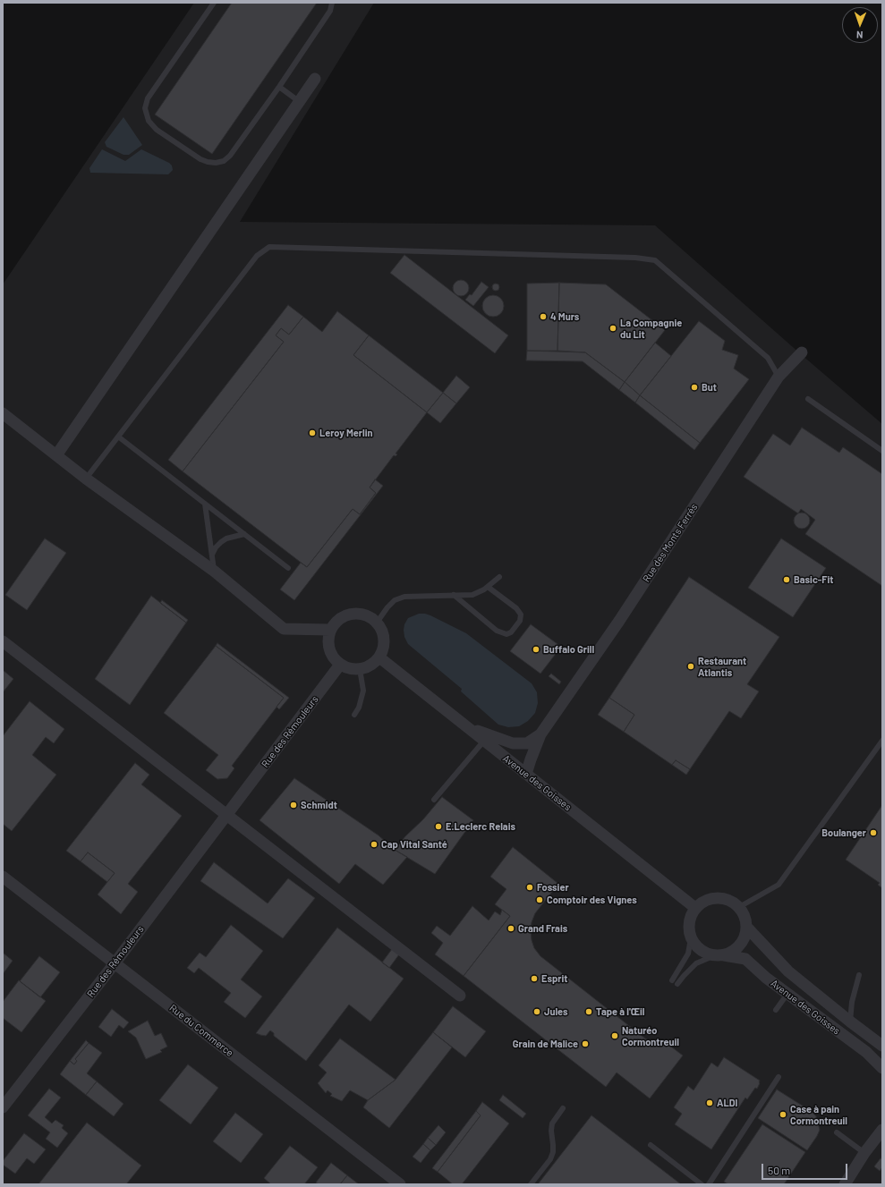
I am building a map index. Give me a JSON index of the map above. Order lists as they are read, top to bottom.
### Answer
{
  "streets": {
    "street": [
      "Rue des Monts Ferrés",
      "Rue des Rémouleurs",
      "Avenue des Goisses",
      "Rue du Commerce"
    ]
  },
  "crossings": [
    ["Rue des Monts Ferrés", "Avenue des Goisses"],
    ["Rue des Rémouleurs", "Avenue des Goisses"],
    ["Rue des Rémouleurs", "Rue du Commerce"]
  ],
  "places": [
    "4 Murs",
    "La Compagnie du Lit",
    "But",
    "Leroy Merlin",
    "Basic-Fit",
    "Buffalo Grill",
    "Restaurant Atlantis",
    "Schmidt",
    "E.Leclerc Relais",
    "Boulanger",
    "Cap Vital Santé",
    "Fossier",
    "Comptoir des Vignes",
    "Grand Frais",
    "Esprit",
    "Jules",
    "Tape à l'Œil",
    "Naturéo Cormontreuil",
    "Grain de Malice",
    "ALDI",
    "Case à pain Cormontreuil"
  ],
  "scale_bar": "50 m",
  "north": "bottom"
}
